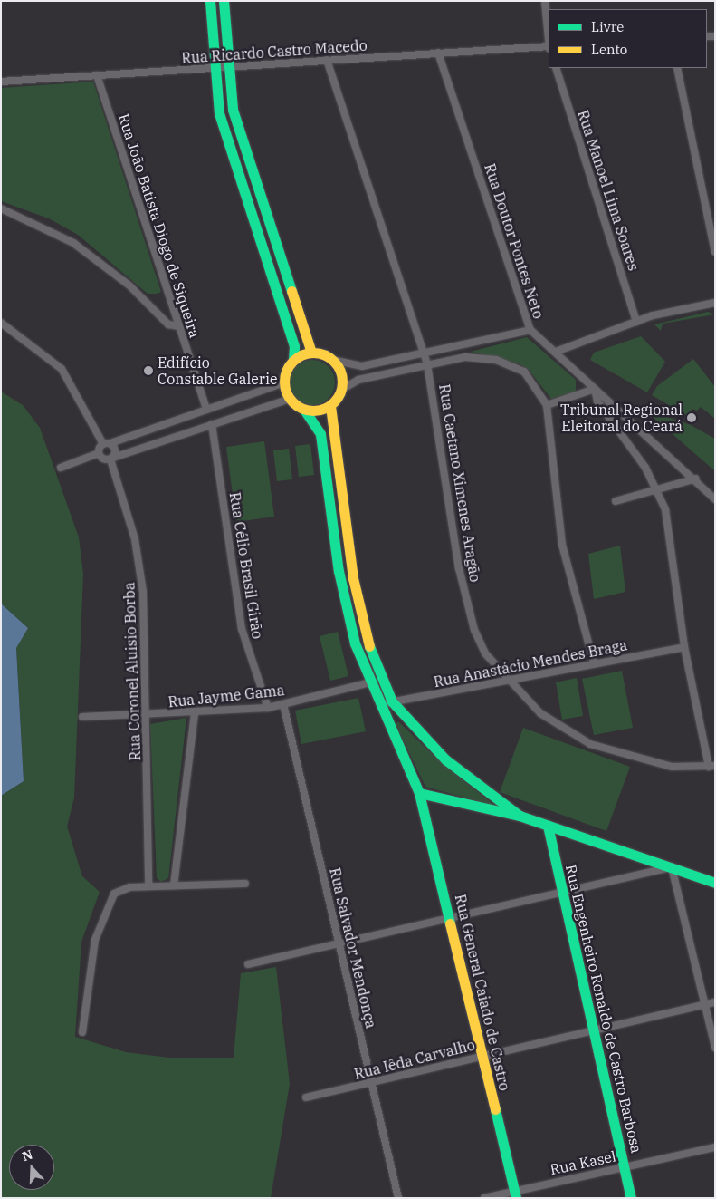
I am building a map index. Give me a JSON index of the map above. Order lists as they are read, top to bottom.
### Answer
{
  "streets": {
    "main road": ["Rua General Caiado de Castro", "Rua Engenheiro Ronaldo de Castro Barbosa"],
    "street": [
      "Rua Ricardo Castro Macedo",
      "Rua Manoel Lima Soares",
      "Rua João Batista Diogo de Siqueira",
      "Rua Doutor Pontes Neto",
      "Rua Caetano Ximenes Aragão",
      "Rua Célio Brasil Girão",
      "Rua Anastácio Mendes Braga",
      "Rua Coronel Aluisio Borba",
      "Rua Jayme Gama",
      "Rua Salvador Mendonça",
      "Rua Iêda Carvalho",
      "Rua Kasel"
    ]
  },
  "crossings": [
    ["Rua Ricardo Castro Macedo", "Rua João Batista Diogo de Siqueira"],
    ["Rua Ricardo Castro Macedo", "Rua Doutor Pontes Neto"],
    ["Rua Ricardo Castro Macedo", "Rua Caetano Ximenes Aragão"],
    ["Rua Caetano Ximenes Aragão", "Rua Anastácio Mendes Braga"],
    ["Rua Célio Brasil Girão", "Rua Jayme Gama"],
    ["Rua Anastácio Mendes Braga", "Rua General Caiado de Castro"],
    ["Rua Coronel Aluisio Borba", "Rua Jayme Gama"],
    ["Rua Jayme Gama", "Rua Salvador Mendonça"],
    ["Rua Jayme Gama", "Rua General Caiado de Castro"],
    ["Rua Salvador Mendonça", "Rua Iêda Carvalho"],
    ["Rua General Caiado de Castro", "Rua Iêda Carvalho"],
    ["Rua General Caiado de Castro", "Rua Kasel"],
    ["Rua Engenheiro Ronaldo de Castro Barbosa", "Rua Iêda Carvalho"],
    ["Rua Engenheiro Ronaldo de Castro Barbosa", "Rua Kasel"]
  ],
  "places": ["Edifício Constable Galerie", "Tribunal Regional Eleitoral do Ceará"],
  "legend": ["Livre", "Lento"],
  "north": "top"
}
